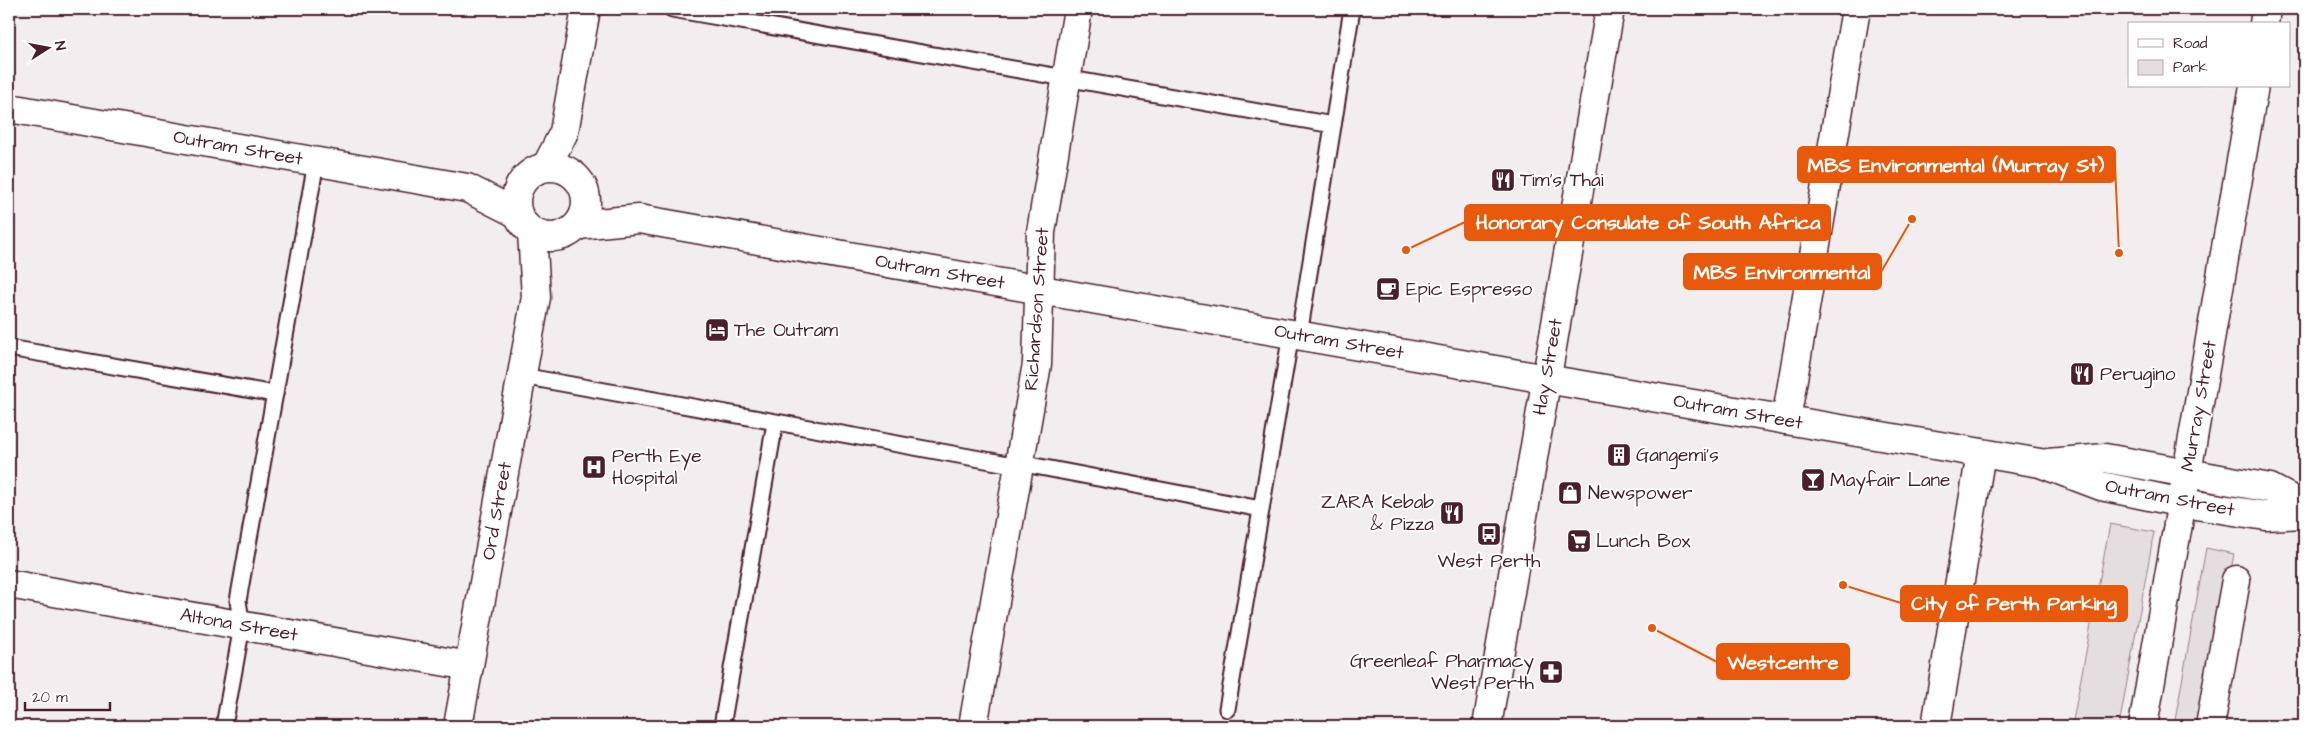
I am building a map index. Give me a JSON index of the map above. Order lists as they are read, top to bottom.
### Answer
{
  "streets": {
    "street": [
      "Outram Street",
      "Richardson Street",
      "Hay Street",
      "Murray Street",
      "Ord Street",
      "Altona Street"
    ]
  },
  "crossings": [
    ["Outram Street", "Richardson Street"],
    ["Outram Street", "Hay Street"],
    ["Outram Street", "Murray Street"],
    ["Outram Street", "Ord Street"],
    ["Ord Street", "Altona Street"]
  ],
  "places": {
    "restaurant": ["Tim's Thai", "Perugino", "ZARA Kebab & Pizza"],
    "other": [
      "MBS Environmental",
      "Honorary Consulate of South Africa",
      "MBS Environmental (Murray St)",
      "City of Perth Parking",
      "Westcentre"
    ],
    "cafe": ["Epic Espresso"],
    "hotel": ["The Outram"],
    "building": ["Gangemi's"],
    "hospital": ["Perth Eye Hospital"],
    "bar": ["Mayfair Lane"],
    "shop": ["Newspower"],
    "bus stop": ["West Perth"],
    "supermarket": ["Lunch Box"],
    "pharmacy": ["Greenleaf Pharmacy West Perth"]
  },
  "legend": ["Road", "Park"],
  "scale_bar": "20 m",
  "north": "right"
}
